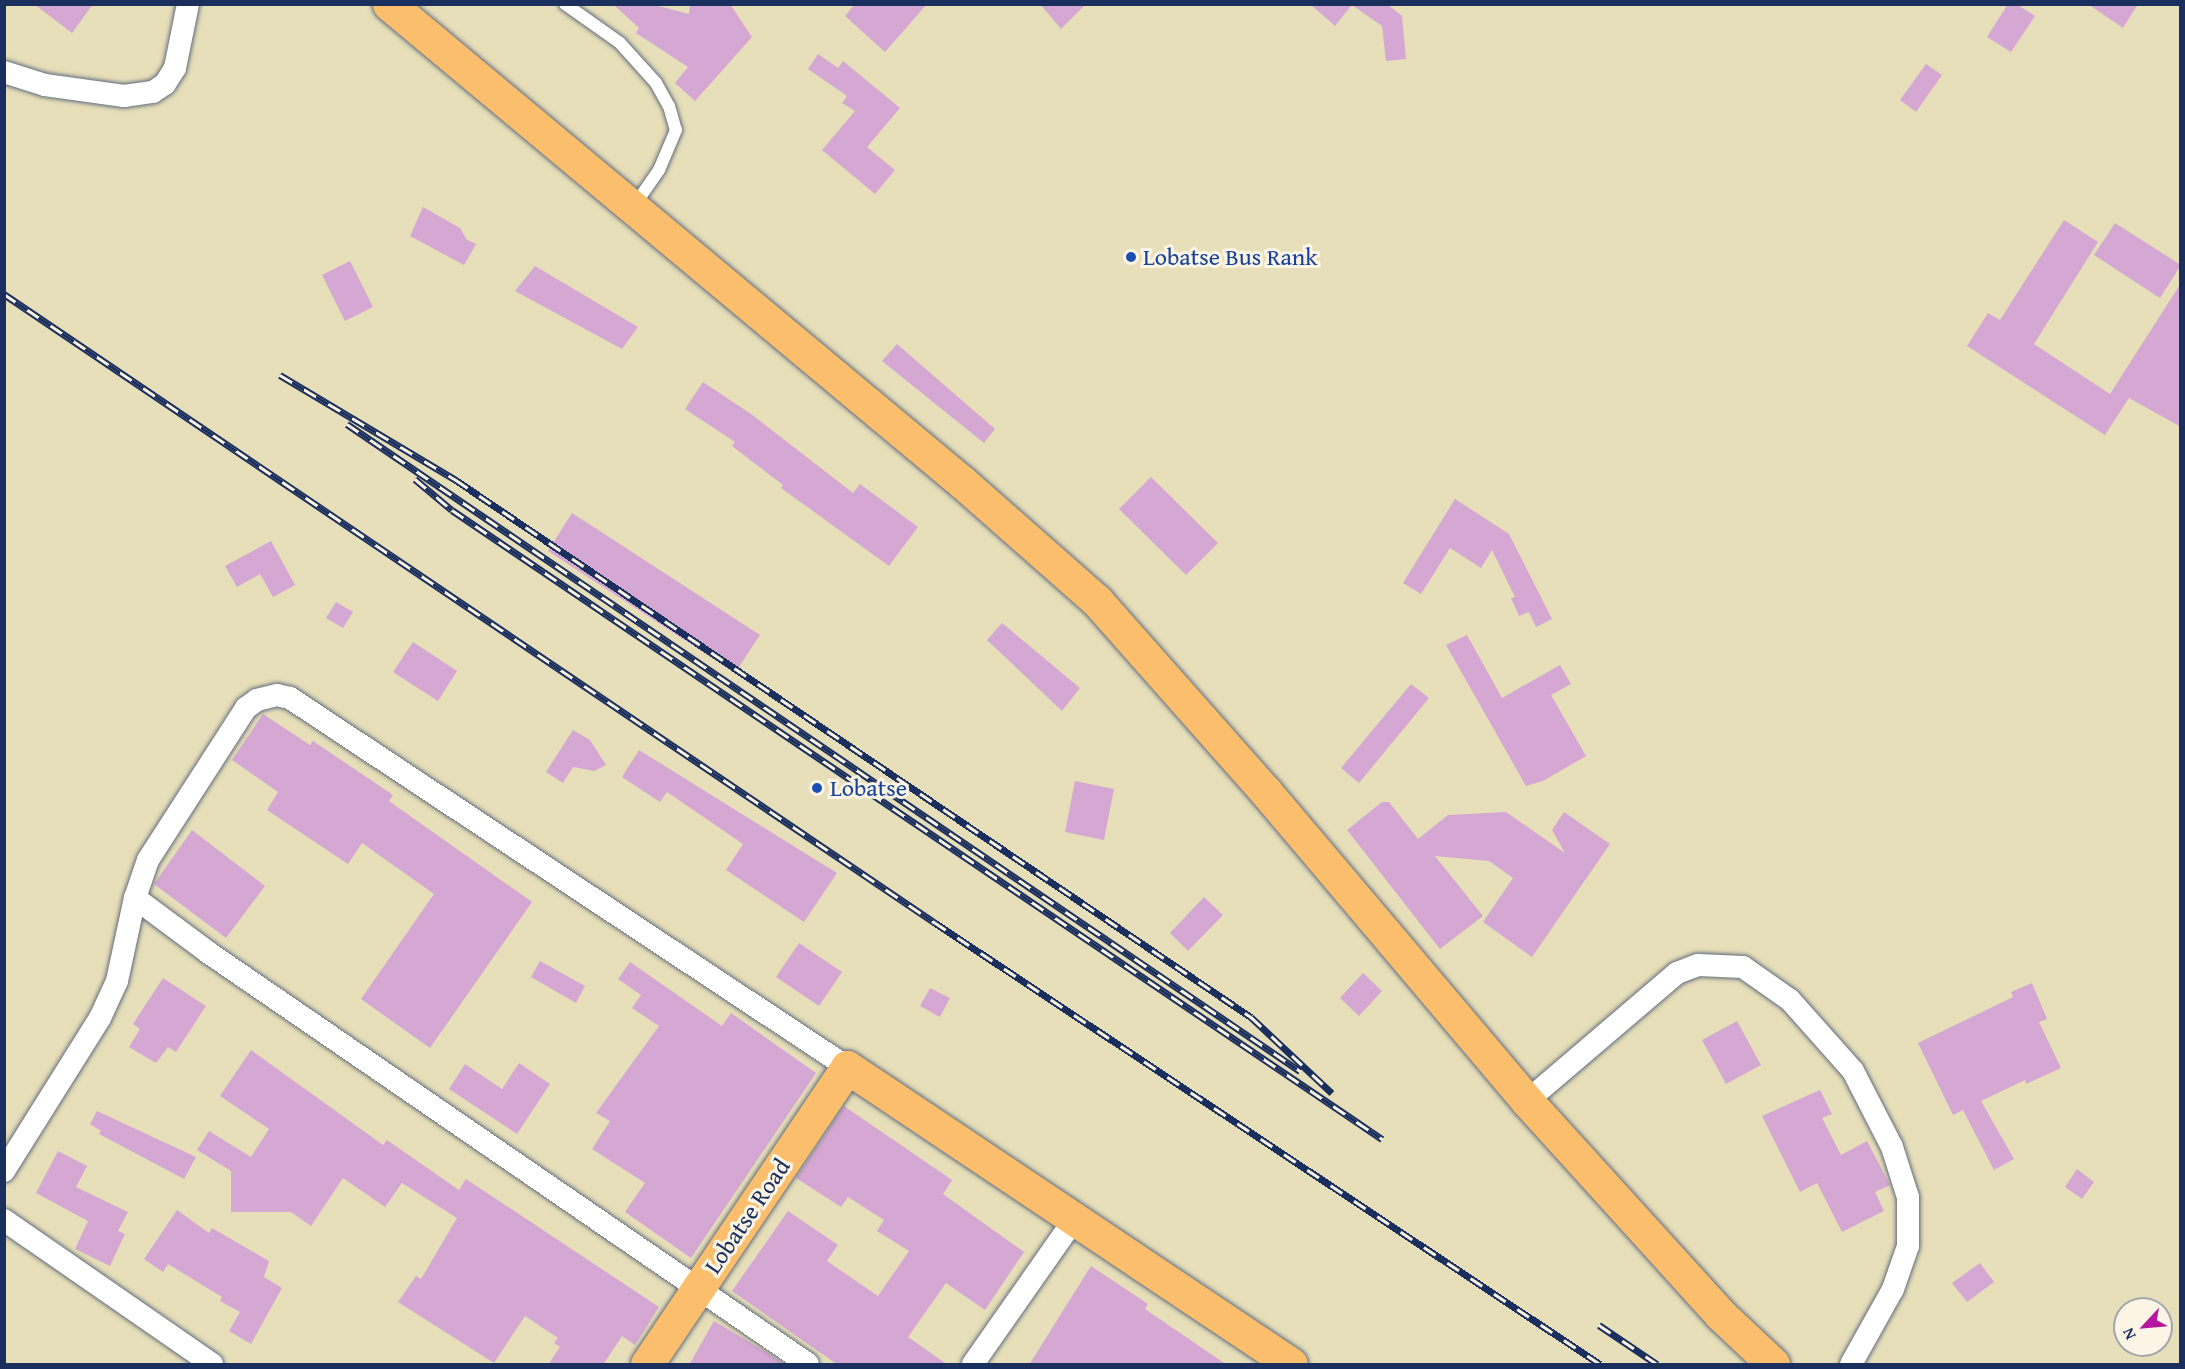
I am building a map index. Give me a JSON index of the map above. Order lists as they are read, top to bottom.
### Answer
{
  "streets": {
    "main road": ["Lobatse Road"]
  },
  "places": ["Lobatse Bus Rank", "Lobatse"],
  "north": "bottom left"
}
